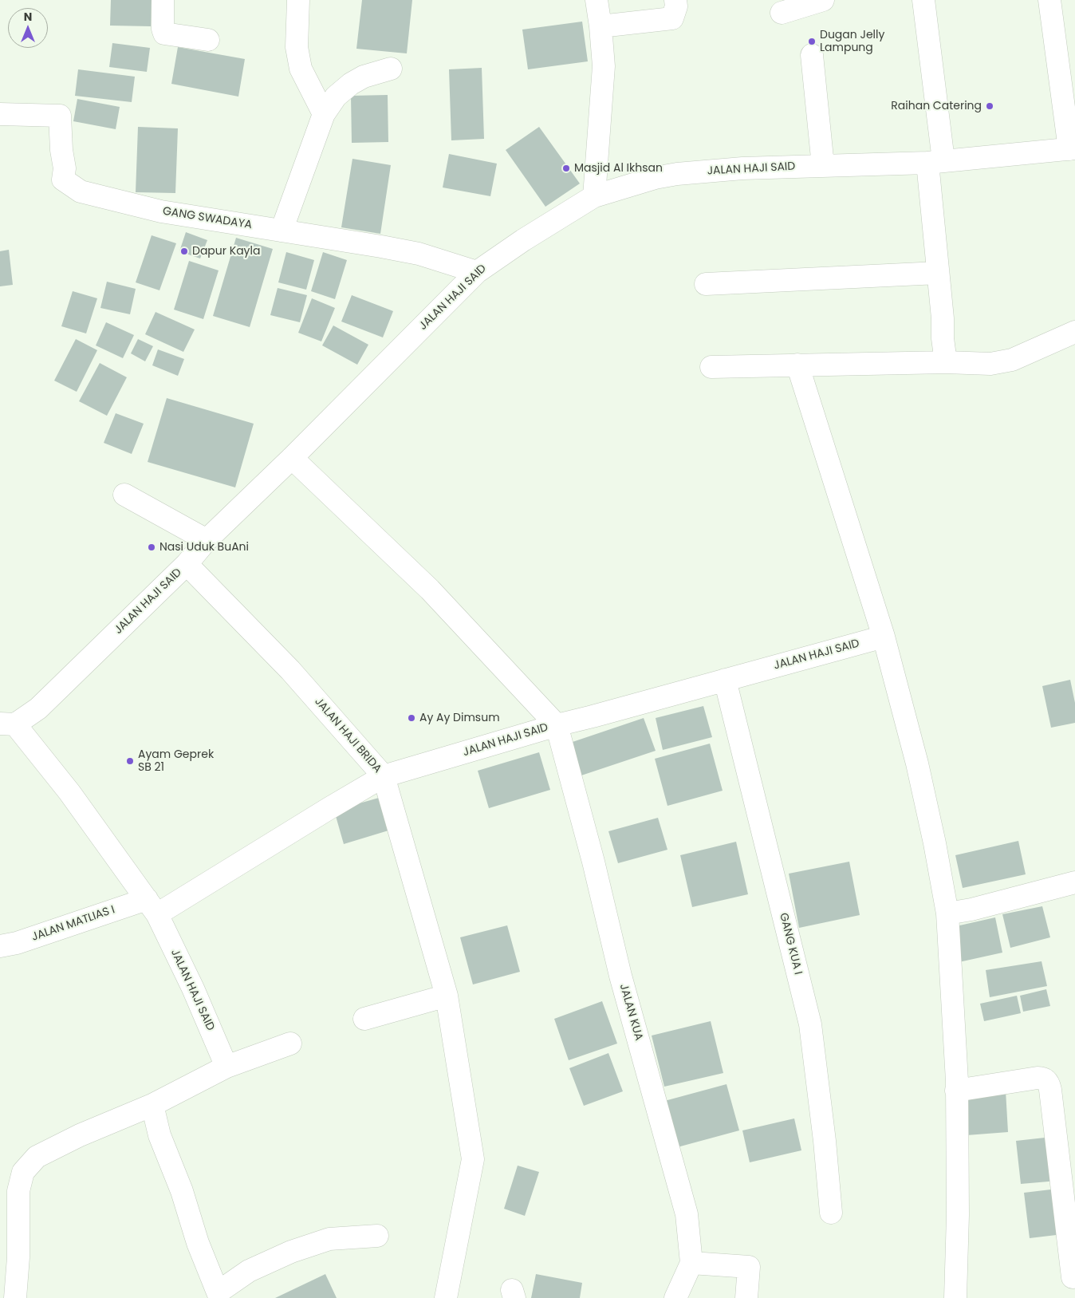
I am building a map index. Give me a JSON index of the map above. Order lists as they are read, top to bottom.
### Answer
{
  "streets": {
    "street": [
      "JALAN HAJI SAID",
      "GANG SWADAYA",
      "JALAN HAJI BRIDA",
      "JALAN MATLIAS I",
      "GANG KUA I",
      "JALAN KUA"
    ]
  },
  "crossings": [
    ["JALAN HAJI SAID", "GANG SWADAYA"],
    ["JALAN HAJI SAID", "JALAN HAJI BRIDA"],
    ["JALAN HAJI SAID", "JALAN MATLIAS I"],
    ["JALAN HAJI SAID", "GANG KUA I"],
    ["JALAN HAJI SAID", "JALAN KUA"]
  ],
  "places": [
    "Dugan Jelly Lampung",
    "Raihan Catering",
    "Masjid Al Ikhsan",
    "Dapur Kayla",
    "Nasi Uduk BuAni",
    "Ay Ay Dimsum",
    "Ayam Geprek SB 21"
  ],
  "north": "top"
}
